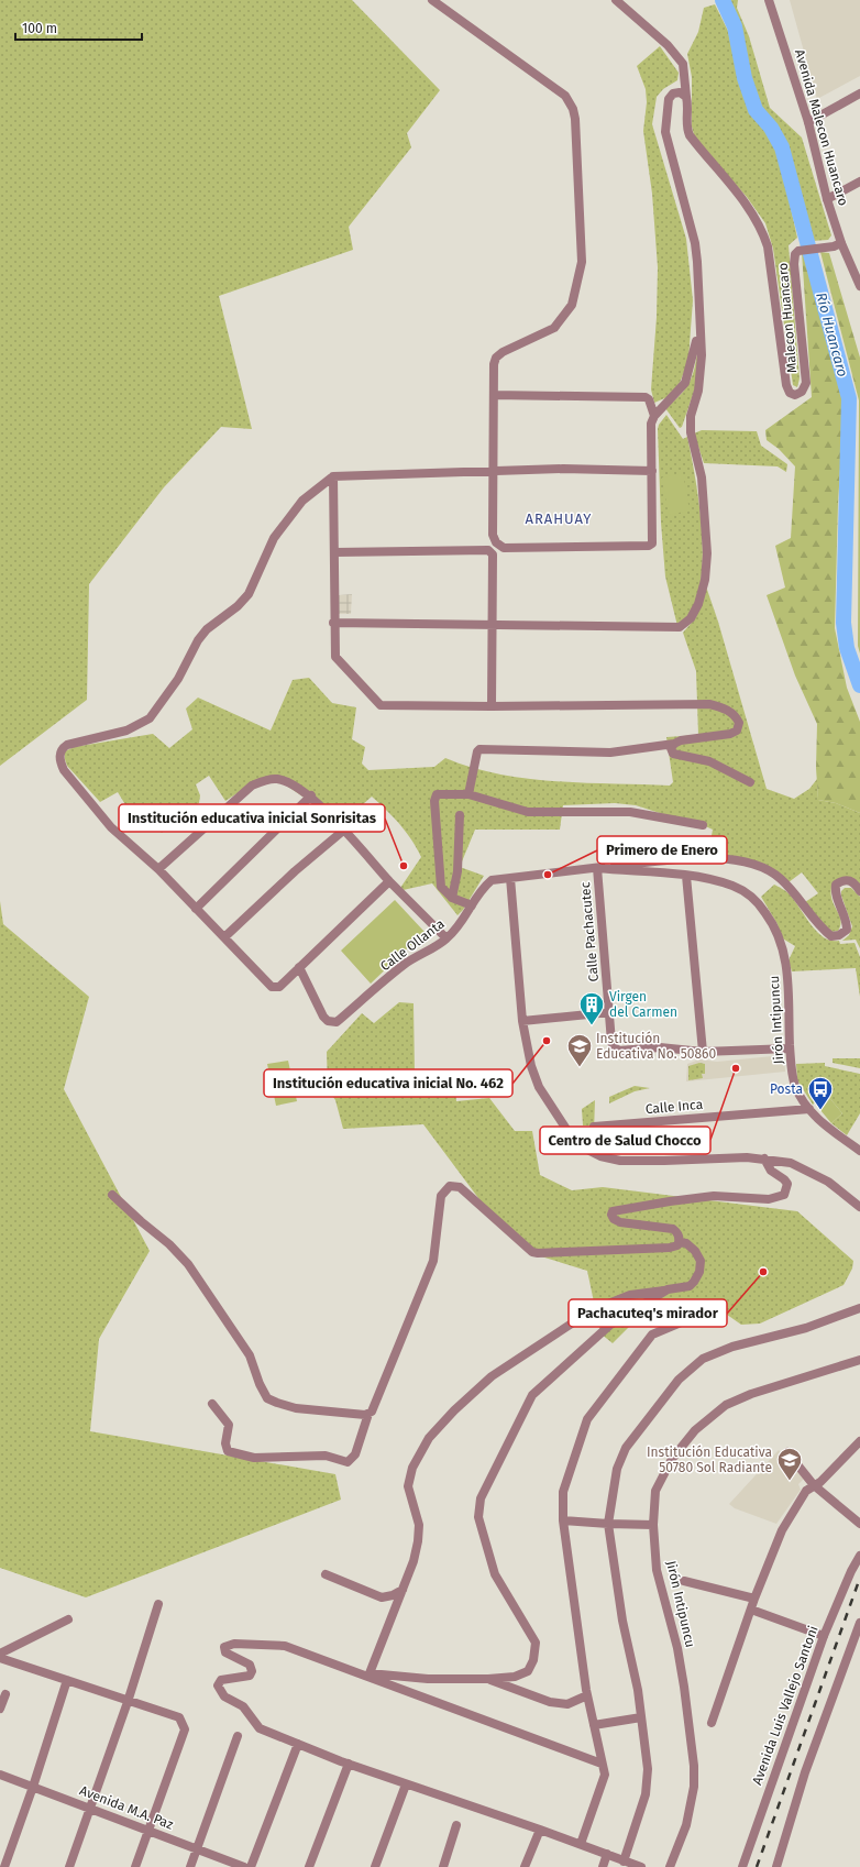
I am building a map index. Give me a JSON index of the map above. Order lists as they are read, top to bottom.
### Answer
{
  "streets": {
    "street": [
      "Avenida Malecon Huancaro",
      "Malecon Huancaro",
      "Calle Pachacutec",
      "Calle Ollanta",
      "Jirón Intipuncu",
      "Calle Inca",
      "Avenida Luis Vallejo Santoni",
      "Avenida M.A. Paz"
    ]
  },
  "crossings": [
    ["Avenida Malecon Huancaro", "Malecon Huancaro"],
    ["Calle Pachacutec", "Calle Ollanta"],
    ["Calle Pachacutec", "Jirón Intipuncu"],
    ["Calle Ollanta", "Jirón Intipuncu"],
    ["Jirón Intipuncu", "Calle Inca"]
  ],
  "districts": ["ARAHUAY"],
  "water": ["Río Huancaro"],
  "places": {
    "other": [
      "Institución educativa inicial Sonrisitas",
      "Primero de Enero",
      "Institución educativa inicial No. 462",
      "Centro de Salud Chocco",
      "Pachacuteq's mirador"
    ],
    "building": ["Virgen del Carmen"],
    "school or university": ["Institución Educativa No. 50860", "Institución Educativa 50780 Sol Radiante"],
    "bus stop": ["Posta"]
  },
  "scale_bar": "100 m"
}
